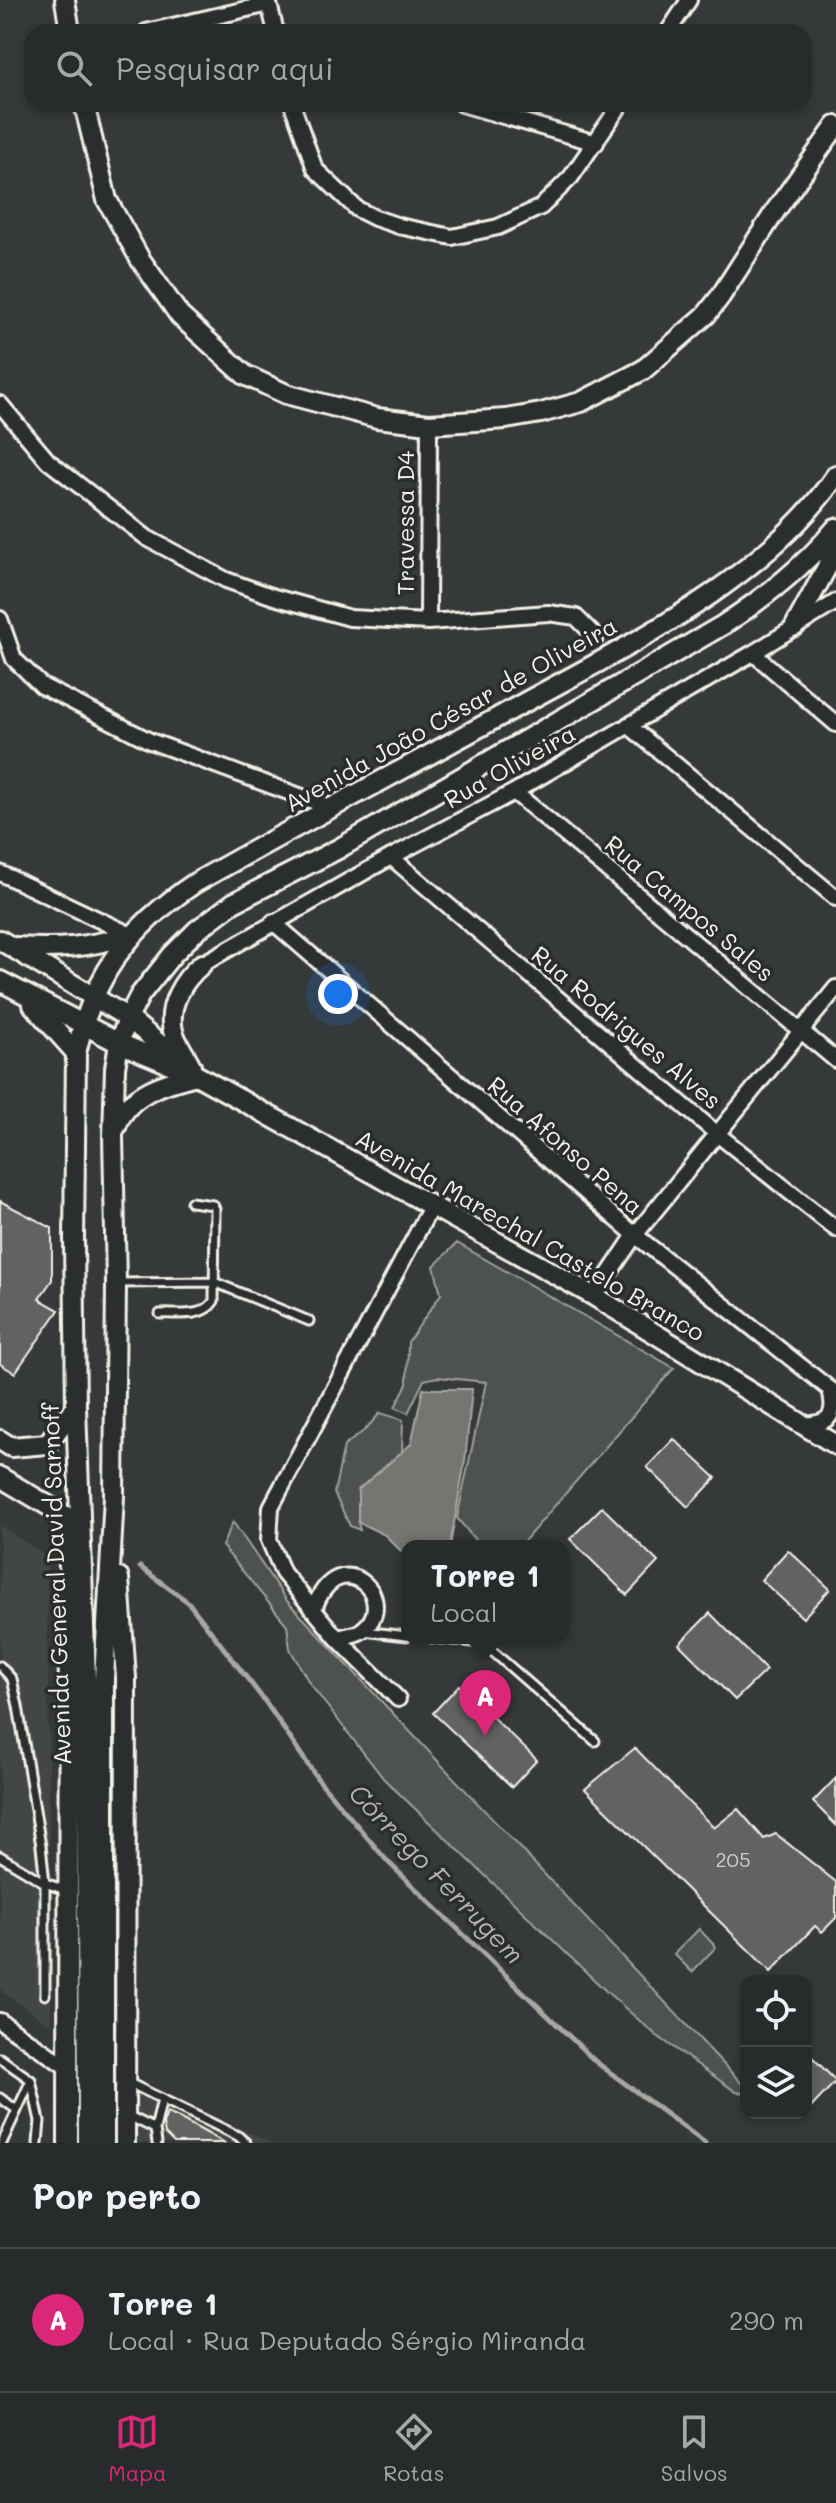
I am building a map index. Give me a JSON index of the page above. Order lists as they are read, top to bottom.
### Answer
{
  "streets": {
    "main road": ["Avenida João César de Oliveira", "Avenida Marechal Castelo Branco", "Avenida General David Sarnoff"],
    "street": [
      "Travessa D4",
      "Rua Oliveira",
      "Rua Campos Sales",
      "Rua Rodrigues Alves",
      "Rua Afonso Pena"
    ]
  },
  "crossings": [
    ["Avenida João César de Oliveira", "Avenida General David Sarnoff"],
    ["Rua Oliveira", "Rua Campos Sales"],
    ["Rua Oliveira", "Rua Rodrigues Alves"],
    ["Rua Oliveira", "Rua Afonso Pena"],
    ["Avenida Marechal Castelo Branco", "Avenida General David Sarnoff"]
  ],
  "water": ["Córrego Ferrugem"],
  "house_numbers": ["205"],
  "page": {
    "search": "Pesquisar aqui",
    "popup": ["Torre 1", "Local"],
    "pins": "A",
    "heading": "Por perto",
    "list": [
      {
        "mark": "A",
        "name": "Torre 1",
        "note": "Local · Rua Deputado Sérgio Miranda",
        "value": "290 m"
      }
    ],
    "nav": ["Mapa", "Rotas", "Salvos"]
  }
}
